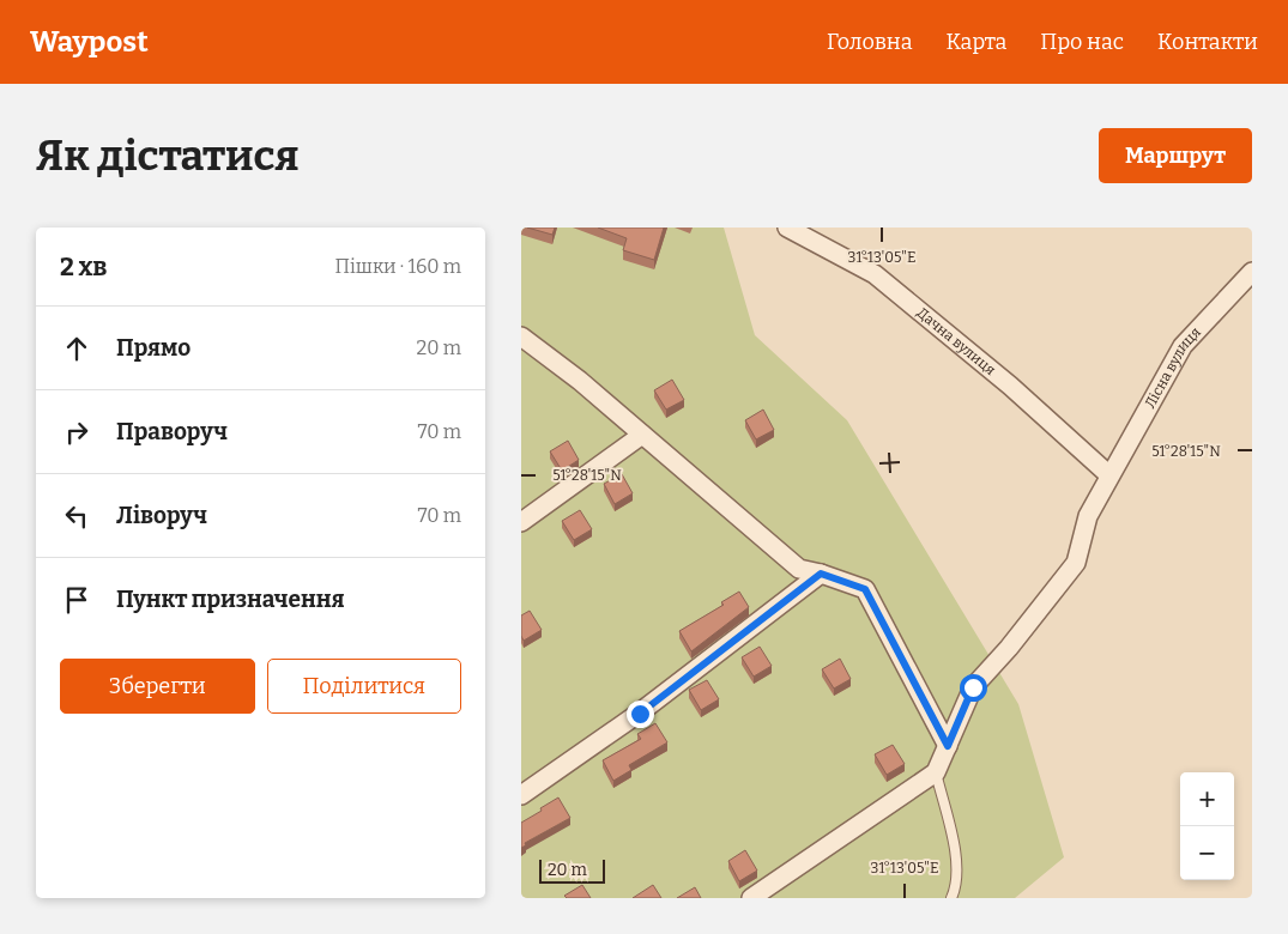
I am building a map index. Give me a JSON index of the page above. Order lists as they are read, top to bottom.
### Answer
{
  "streets": {
    "street": ["Дачна вулиця", "Лісна вулиця"]
  },
  "crossings": [
    ["Дачна вулиця", "Лісна вулиця"]
  ],
  "scale_bar": "20 m",
  "page": {
    "header": "Waypost",
    "nav": [
      "Головна",
      "Карта",
      "Про нас",
      "Контакти"
    ],
    "buttons": [
      "Маршрут",
      ["Зберегти", "Поділитися"]
    ],
    "title": "Як дістатися",
    "heading": ["2 хв", "Пішки · 160 m"],
    "list": [
      ["Прямо", "20 m"],
      ["Праворуч", "70 m"],
      ["Ліворуч", "70 m"],
      "Пункт призначення"
    ],
    "map_buttons": ["+", "−"],
    "scale": "20 m"
  },
  "coordinates": ["31°13'05\"E", "51°28'15\"N"]
}
